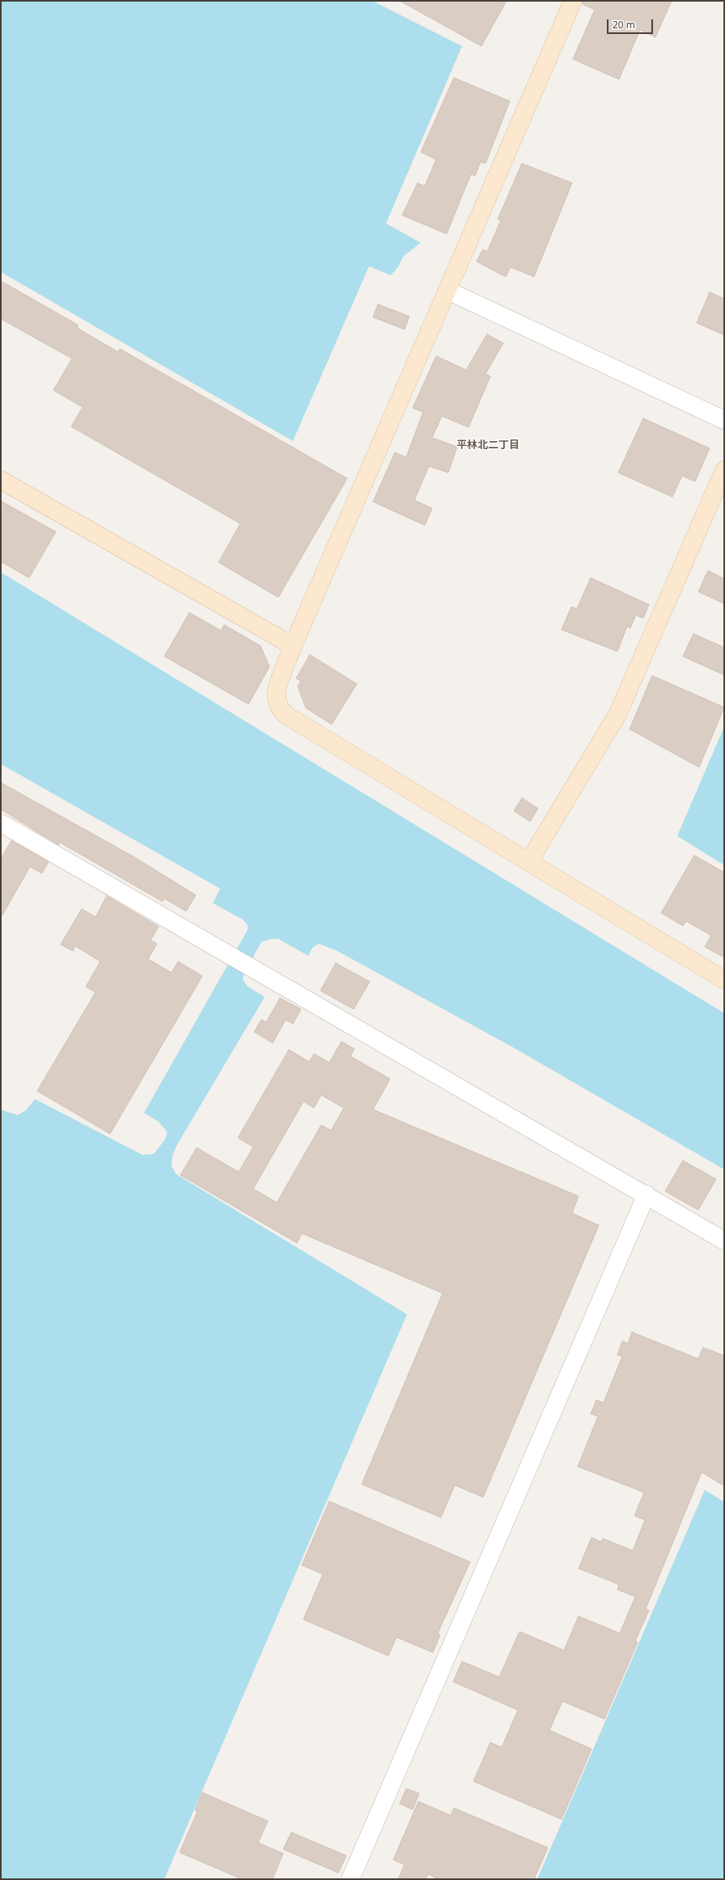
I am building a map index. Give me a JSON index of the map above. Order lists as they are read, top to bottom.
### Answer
{
  "districts": ["平林北二丁目"],
  "scale_bar": "20 m"
}
